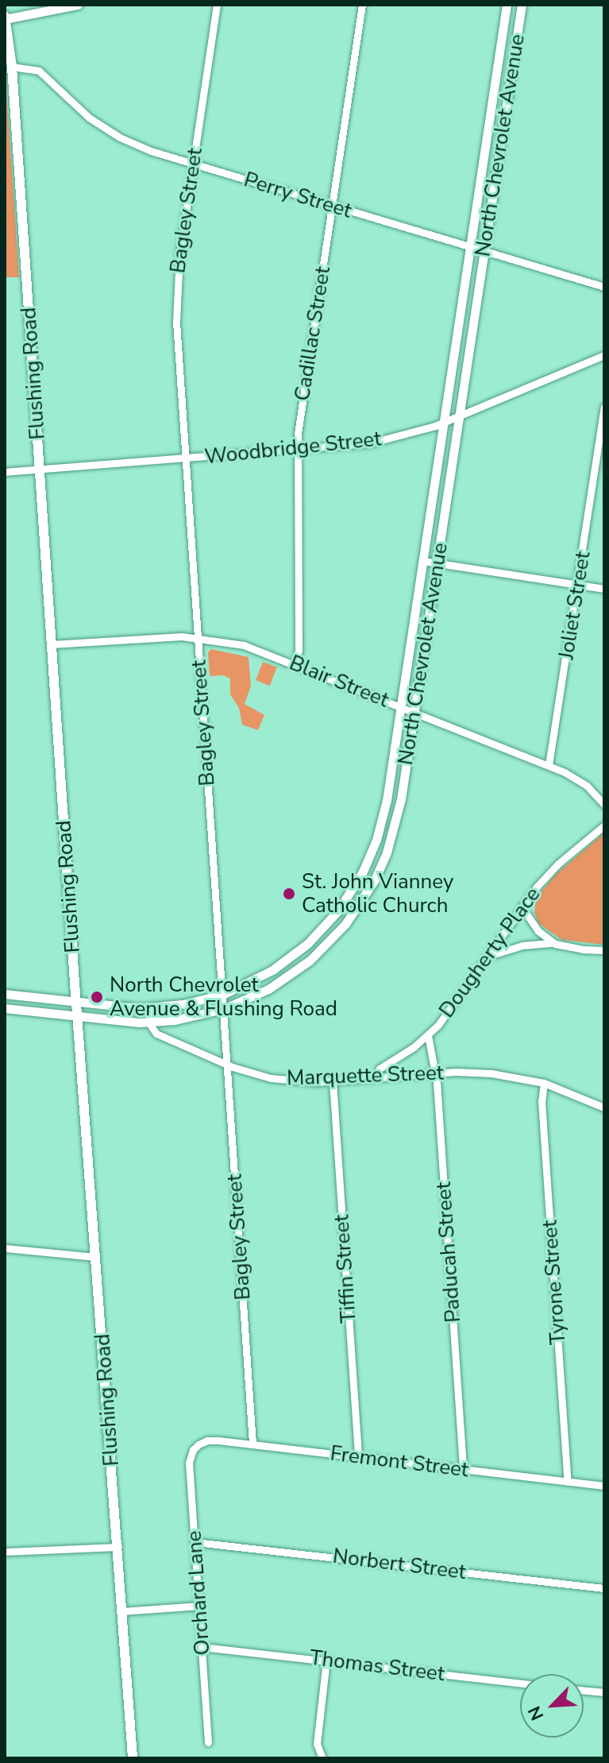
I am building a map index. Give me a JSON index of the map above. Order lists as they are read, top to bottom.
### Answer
{
  "streets": {
    "main road": ["Flushing Road"],
    "street": [
      "North Chevrolet Avenue",
      "Perry Street",
      "Bagley Street",
      "Cadillac Street",
      "Woodbridge Street",
      "Joliet Street",
      "Blair Street",
      "Dougherty Place",
      "Marquette Street",
      "Paducah Street",
      "Tiffin Street",
      "Tyrone Street",
      "Fremont Street",
      "Norbert Street",
      "Orchard Lane",
      "Thomas Street"
    ]
  },
  "crossings": [
    ["North Chevrolet Avenue", "Perry Street"],
    ["North Chevrolet Avenue", "Bagley Street"],
    ["North Chevrolet Avenue", "Flushing Road"],
    ["North Chevrolet Avenue", "Woodbridge Street"],
    ["North Chevrolet Avenue", "Blair Street"],
    ["North Chevrolet Avenue", "Marquette Street"],
    ["Perry Street", "Bagley Street"],
    ["Perry Street", "Cadillac Street"],
    ["Perry Street", "Flushing Road"],
    ["Bagley Street", "Woodbridge Street"],
    ["Bagley Street", "Blair Street"],
    ["Bagley Street", "Marquette Street"],
    ["Bagley Street", "Fremont Street"],
    ["Cadillac Street", "Woodbridge Street"],
    ["Cadillac Street", "Blair Street"],
    ["Flushing Road", "Woodbridge Street"],
    ["Flushing Road", "Blair Street"],
    ["Joliet Street", "Blair Street"],
    ["Dougherty Place", "Marquette Street"],
    ["Dougherty Place", "Paducah Street"],
    ["Marquette Street", "Paducah Street"],
    ["Marquette Street", "Tiffin Street"],
    ["Marquette Street", "Tyrone Street"],
    ["Paducah Street", "Fremont Street"],
    ["Tiffin Street", "Fremont Street"],
    ["Tyrone Street", "Fremont Street"],
    ["Fremont Street", "Orchard Lane"],
    ["Norbert Street", "Orchard Lane"],
    ["Orchard Lane", "Thomas Street"]
  ],
  "places": ["St. John Vianney Catholic Church", "North Chevrolet Avenue & Flushing Road"],
  "north": "bottom left"
}
